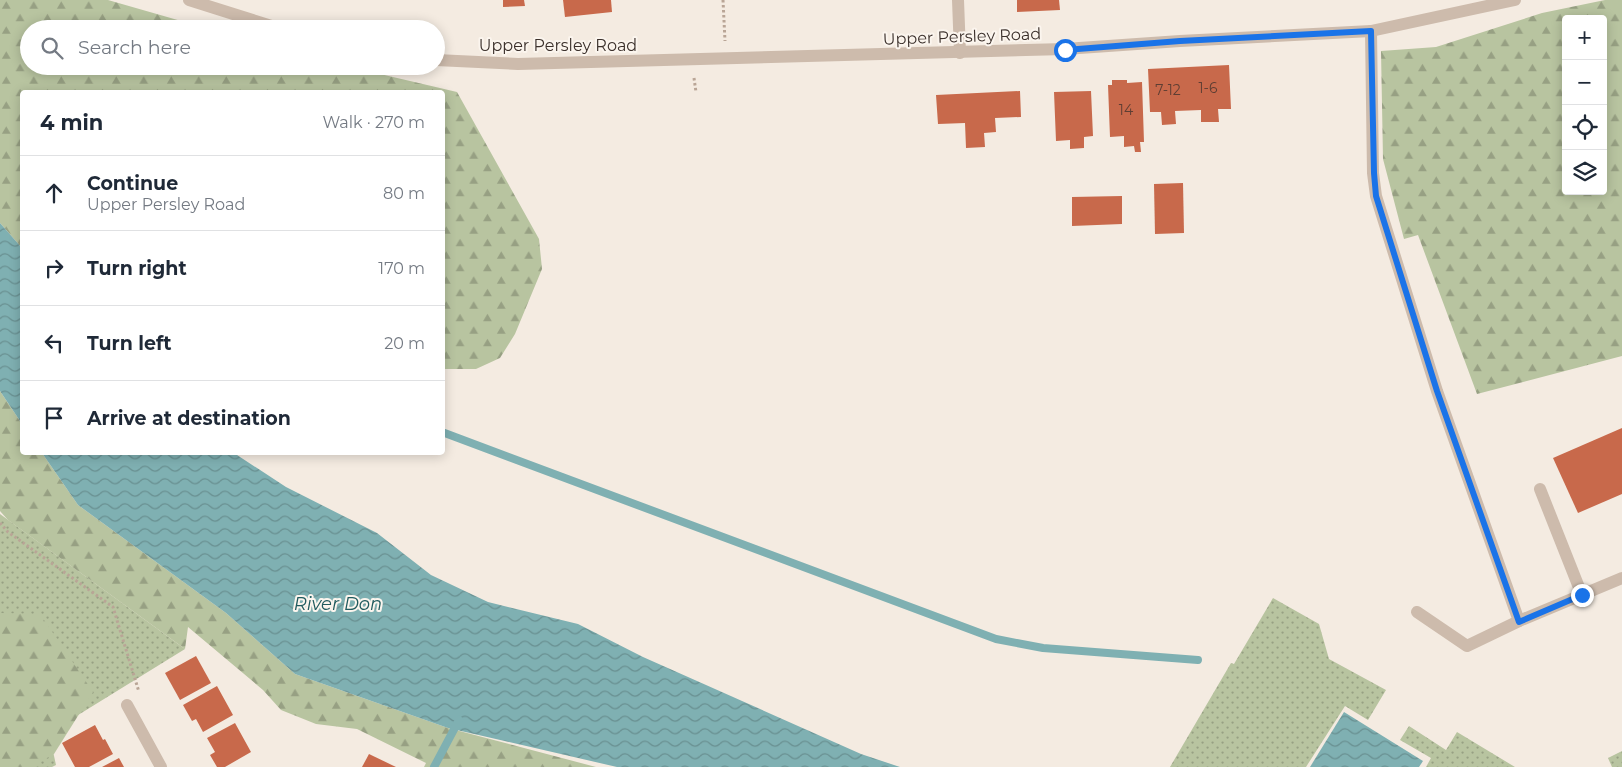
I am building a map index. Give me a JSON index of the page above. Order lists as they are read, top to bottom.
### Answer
{
  "streets": {
    "street": ["Upper Persley Road"]
  },
  "water": ["River Don"],
  "house_numbers": ["1-6", "7-12", "14"],
  "page": {
    "map_buttons": ["+", "−"],
    "search": "Search here",
    "heading": ["4 min", "Walk · 270 m"],
    "list": [
      ["Continue", "Upper Persley Road", "80 m"],
      ["Turn right", "170 m"],
      ["Turn left", "20 m"],
      "Arrive at destination"
    ]
  }
}
